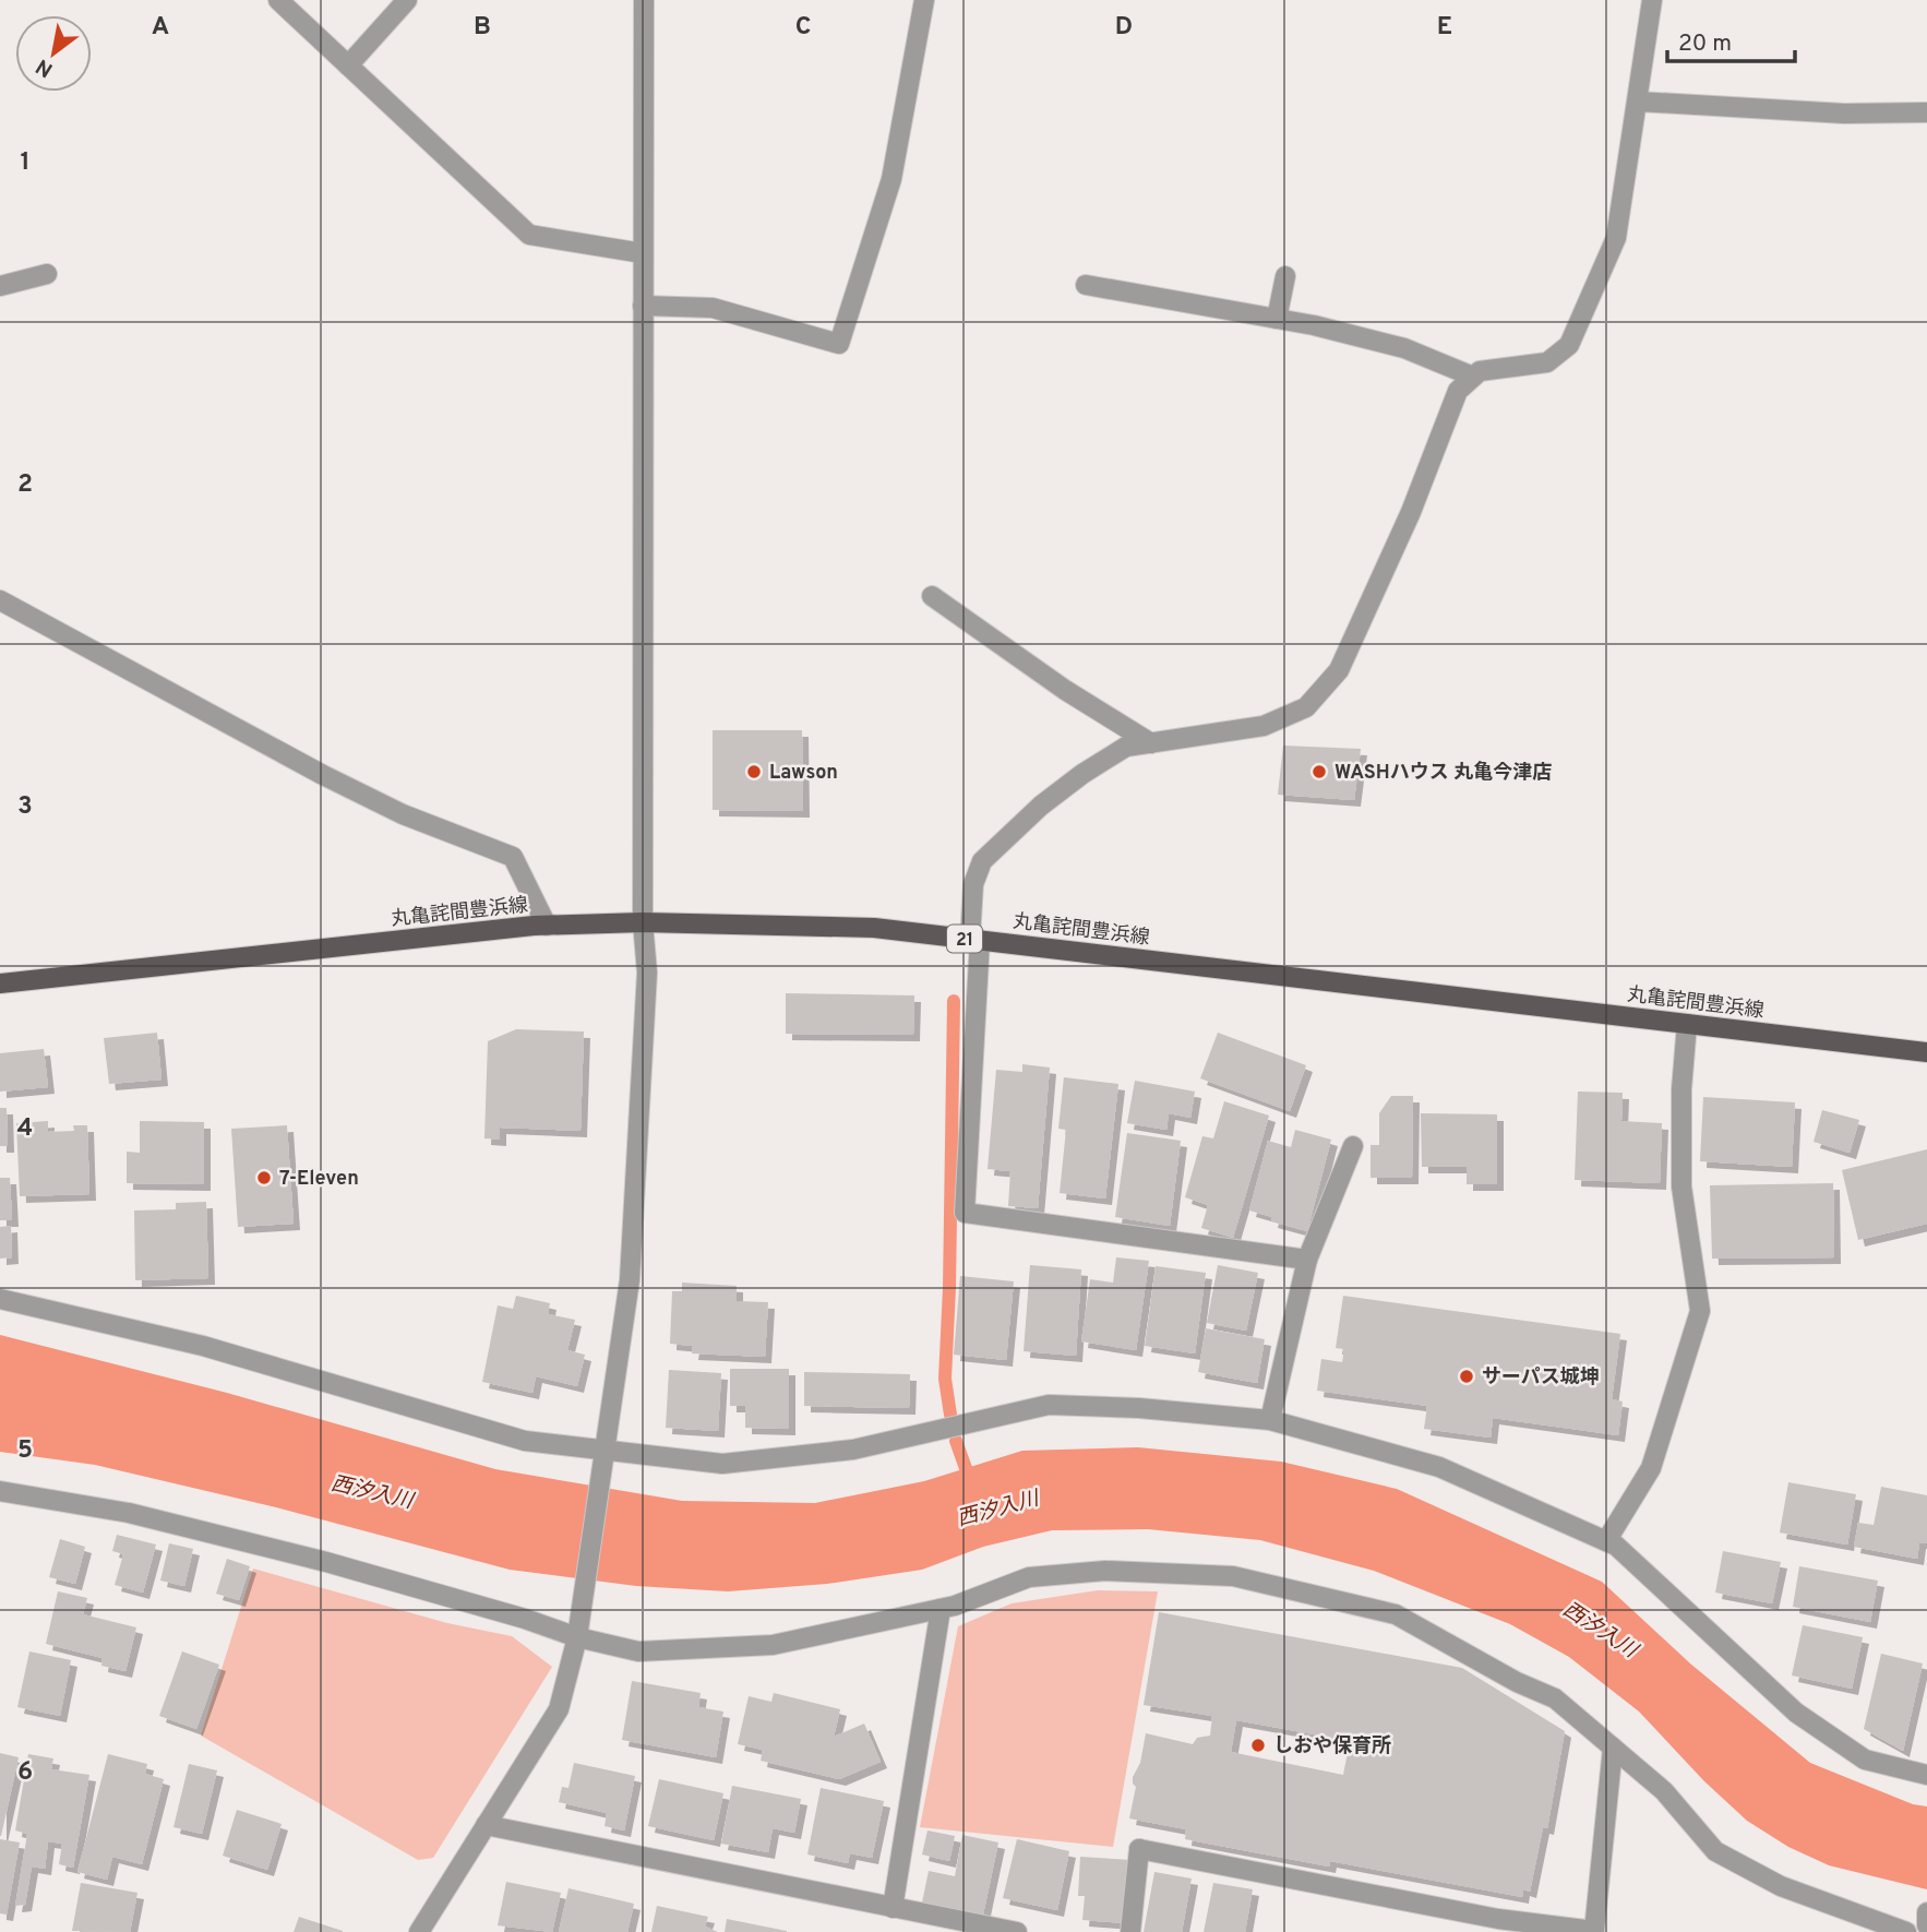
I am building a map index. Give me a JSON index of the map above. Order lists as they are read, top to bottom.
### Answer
{
  "streets": {
    "main road": ["丸亀詫間豊浜線", "21"]
  },
  "water": ["西汐入川"],
  "places": [
    "Lawson",
    "WASHハウス 丸亀今津店",
    "7-Eleven",
    "サーパス城坤",
    "しおや保育所"
  ],
  "scale_bar": "20 m",
  "north": "bottom left",
  "grid": {
    "columns": [
      "A",
      "B",
      "C",
      "D",
      "E"
    ],
    "rows": [
      "1",
      "2",
      "3",
      "4",
      "5",
      "6"
    ]
  }
}
